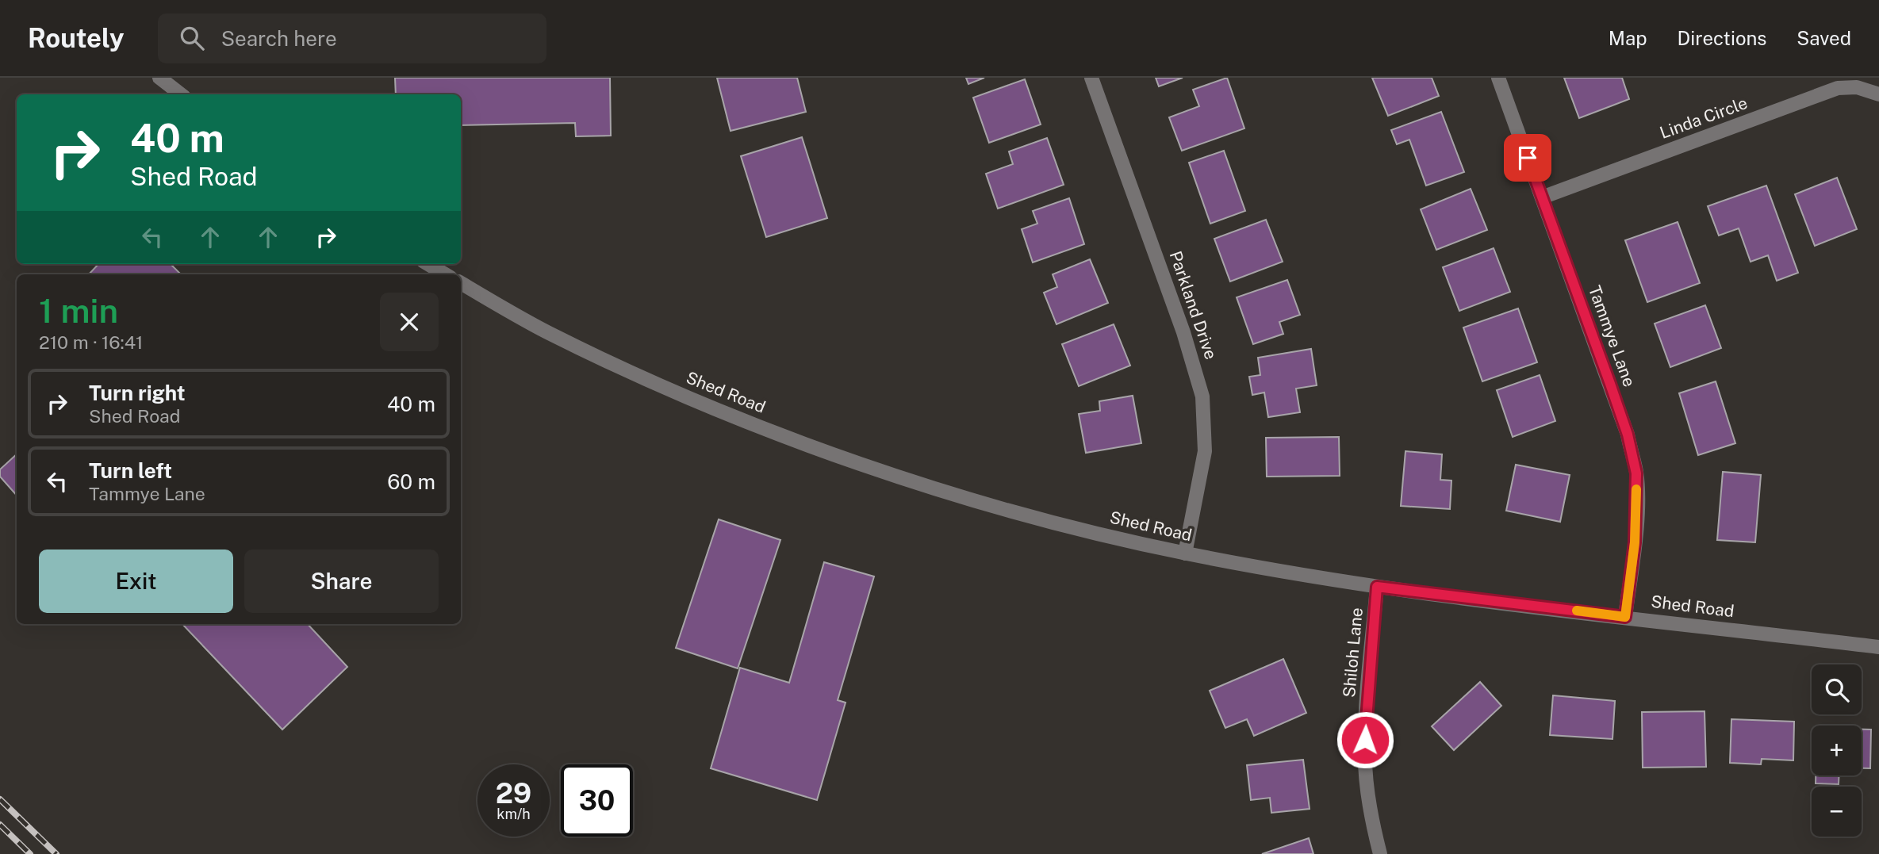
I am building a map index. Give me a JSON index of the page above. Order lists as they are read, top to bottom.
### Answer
{
  "streets": {
    "street": [
      "Linda Circle",
      "Parkland Drive",
      "Tammye Lane",
      "Shed Road",
      "Shiloh Lane"
    ]
  },
  "crossings": [
    ["Linda Circle", "Tammye Lane"],
    ["Parkland Drive", "Shed Road"],
    ["Tammye Lane", "Shed Road"],
    ["Shed Road", "Shiloh Lane"]
  ],
  "page": {
    "header": "Routely",
    "search": "Search here",
    "nav": ["Map", "Directions", "Saved"],
    "turn": ["40 m", "Shed Road"],
    "heading": ["1 min", "210 m · 16:41"],
    "list": [
      {
        "name": "Turn right",
        "note": "Shed Road",
        "value": "40 m"
      },
      {
        "name": "Turn left",
        "note": "Tammye Lane",
        "value": "60 m"
      }
    ],
    "buttons": ["Exit", "Share"],
    "map_buttons": ["+", "−"],
    "speed": "29 km/h",
    "limit": "30"
  }
}
